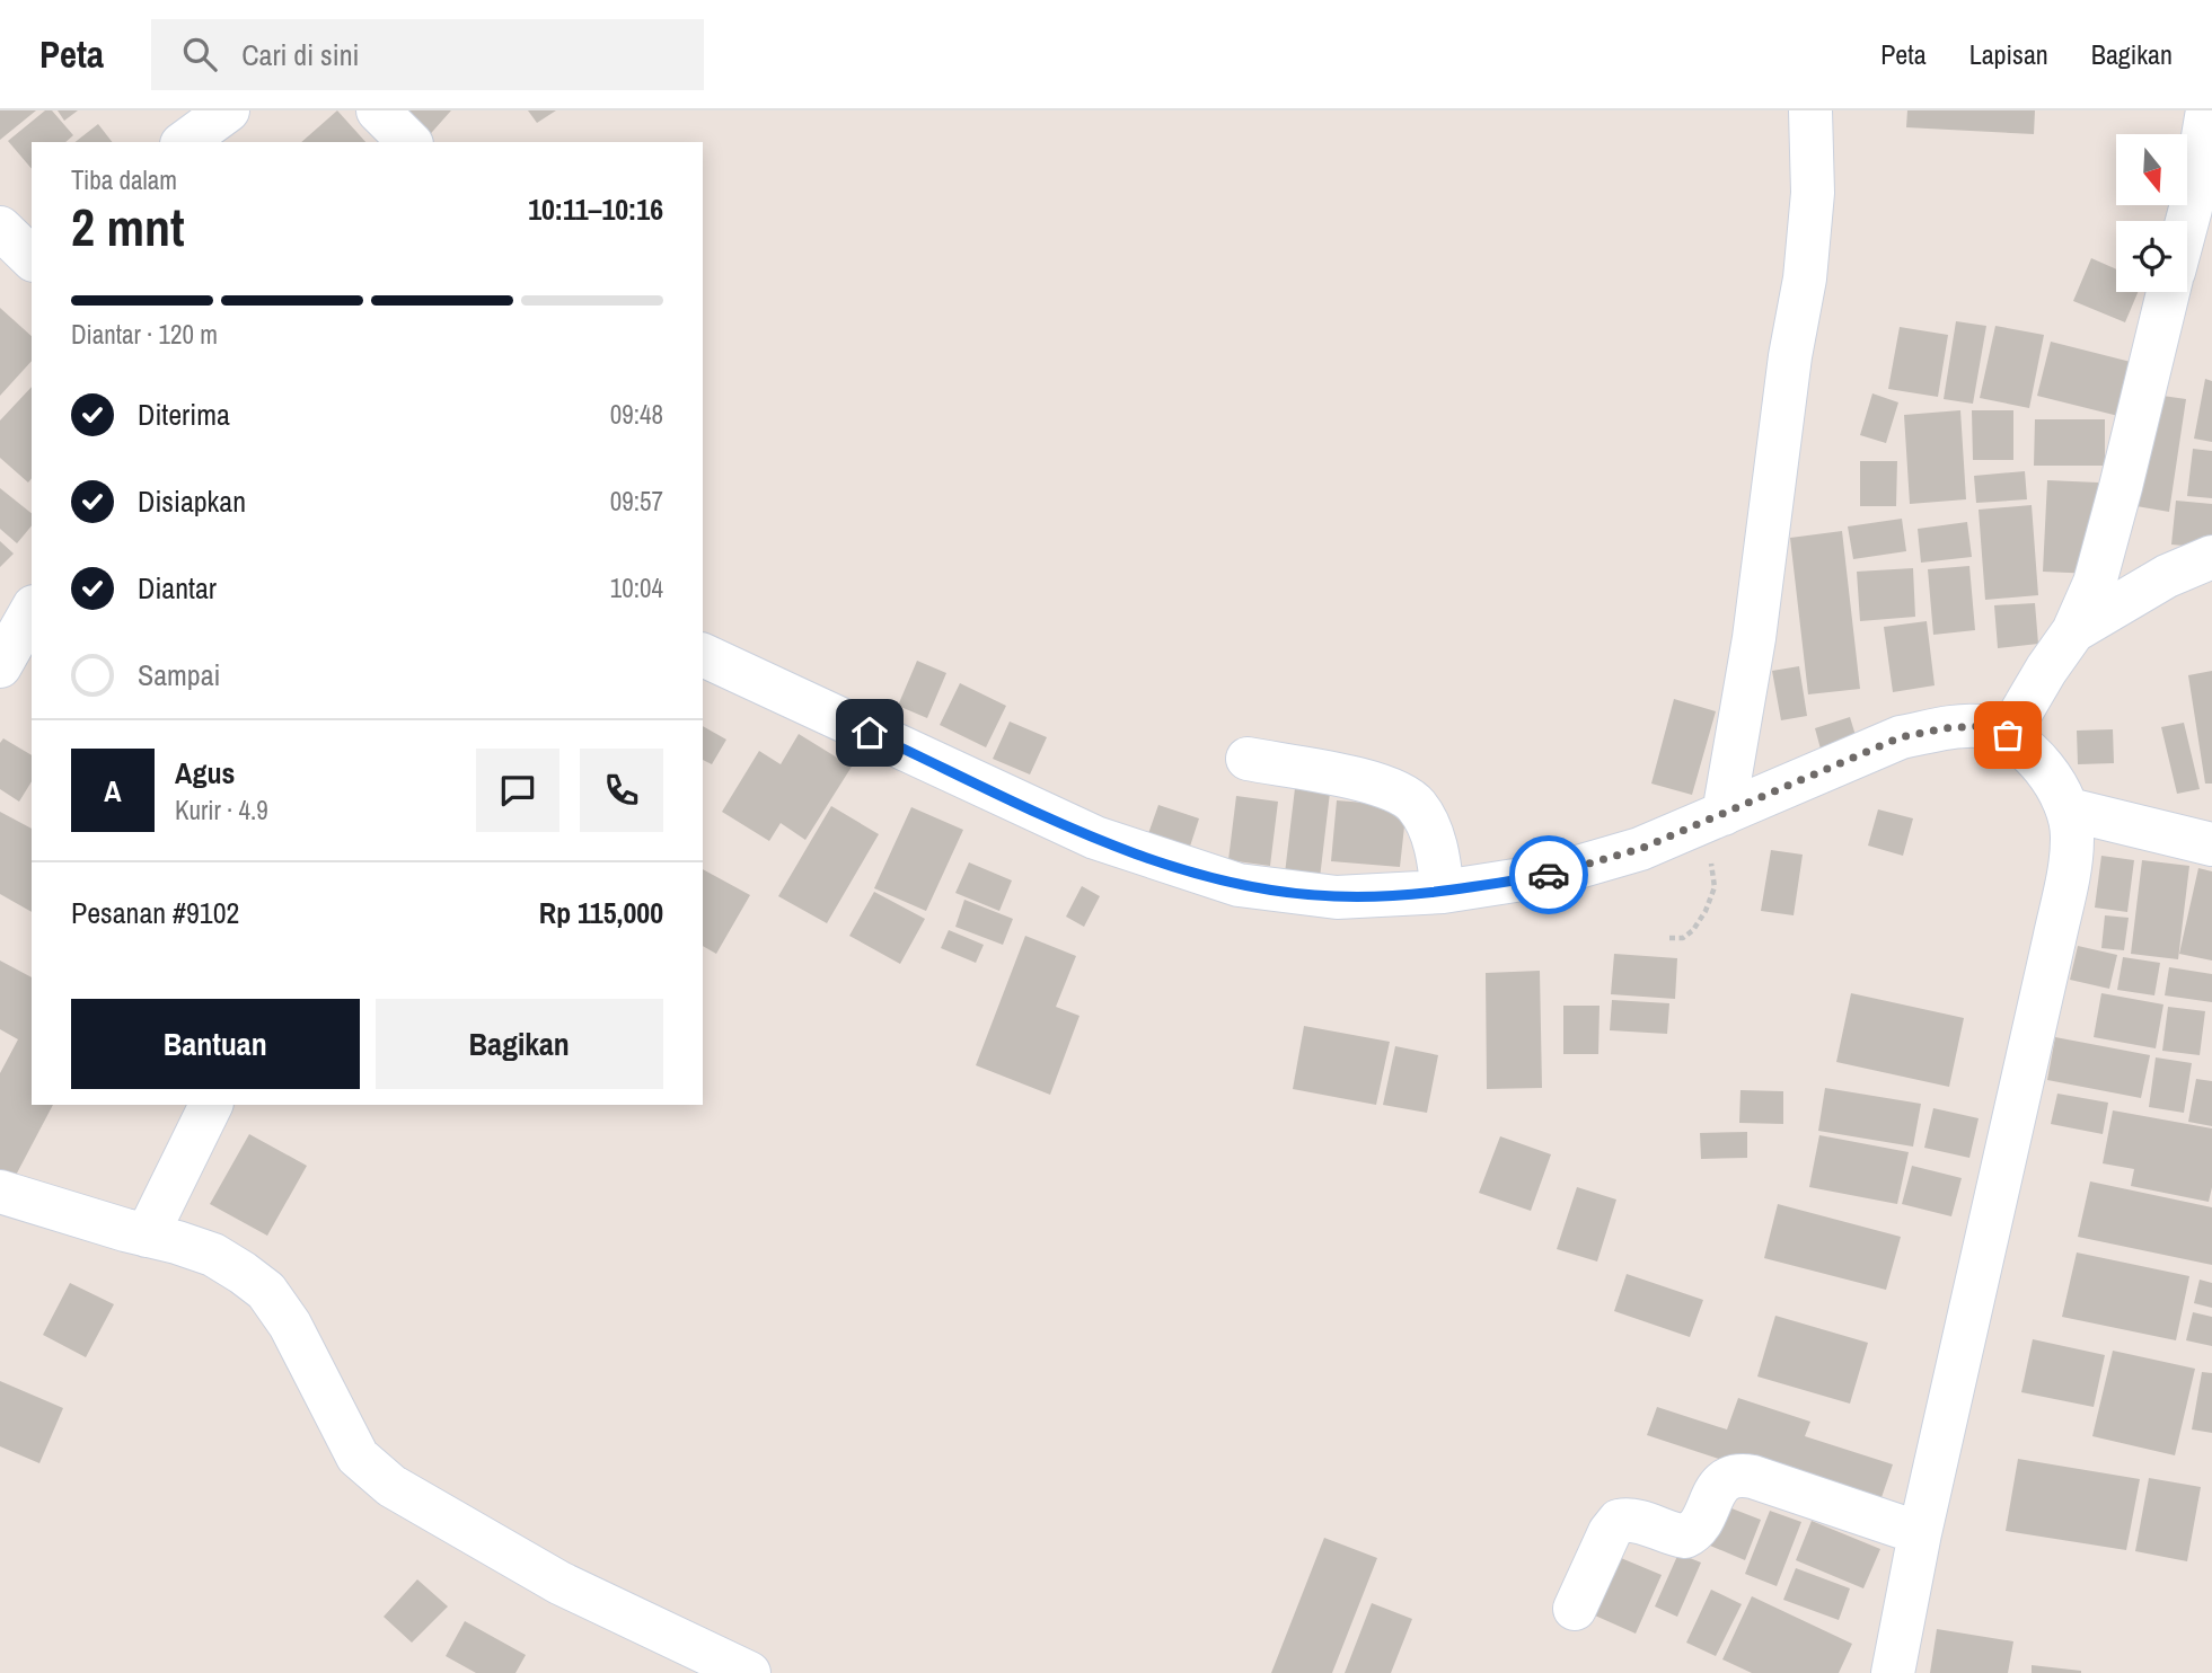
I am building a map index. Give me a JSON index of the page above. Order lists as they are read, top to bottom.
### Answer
{
  "north": "bottom",
  "page": {
    "header": "Peta",
    "search": "Cari di sini",
    "nav": ["Peta", "Lapisan", "Bagikan"],
    "heading": ["2 mnt", "Tiba dalam", "10:11–10:16"],
    "panel": [
      "Agus",
      "Kurir · 4.9",
      "Pesanan #9102",
      "Rp 115,000"
    ],
    "bar": "Diantar · 120 m",
    "list": [
      ["Diterima", "09:48"],
      ["Disiapkan", "09:57"],
      ["Diantar", "10:04"],
      "Sampai"
    ],
    "round": "A",
    "buttons": ["Bantuan", "Bagikan"]
  }
}
